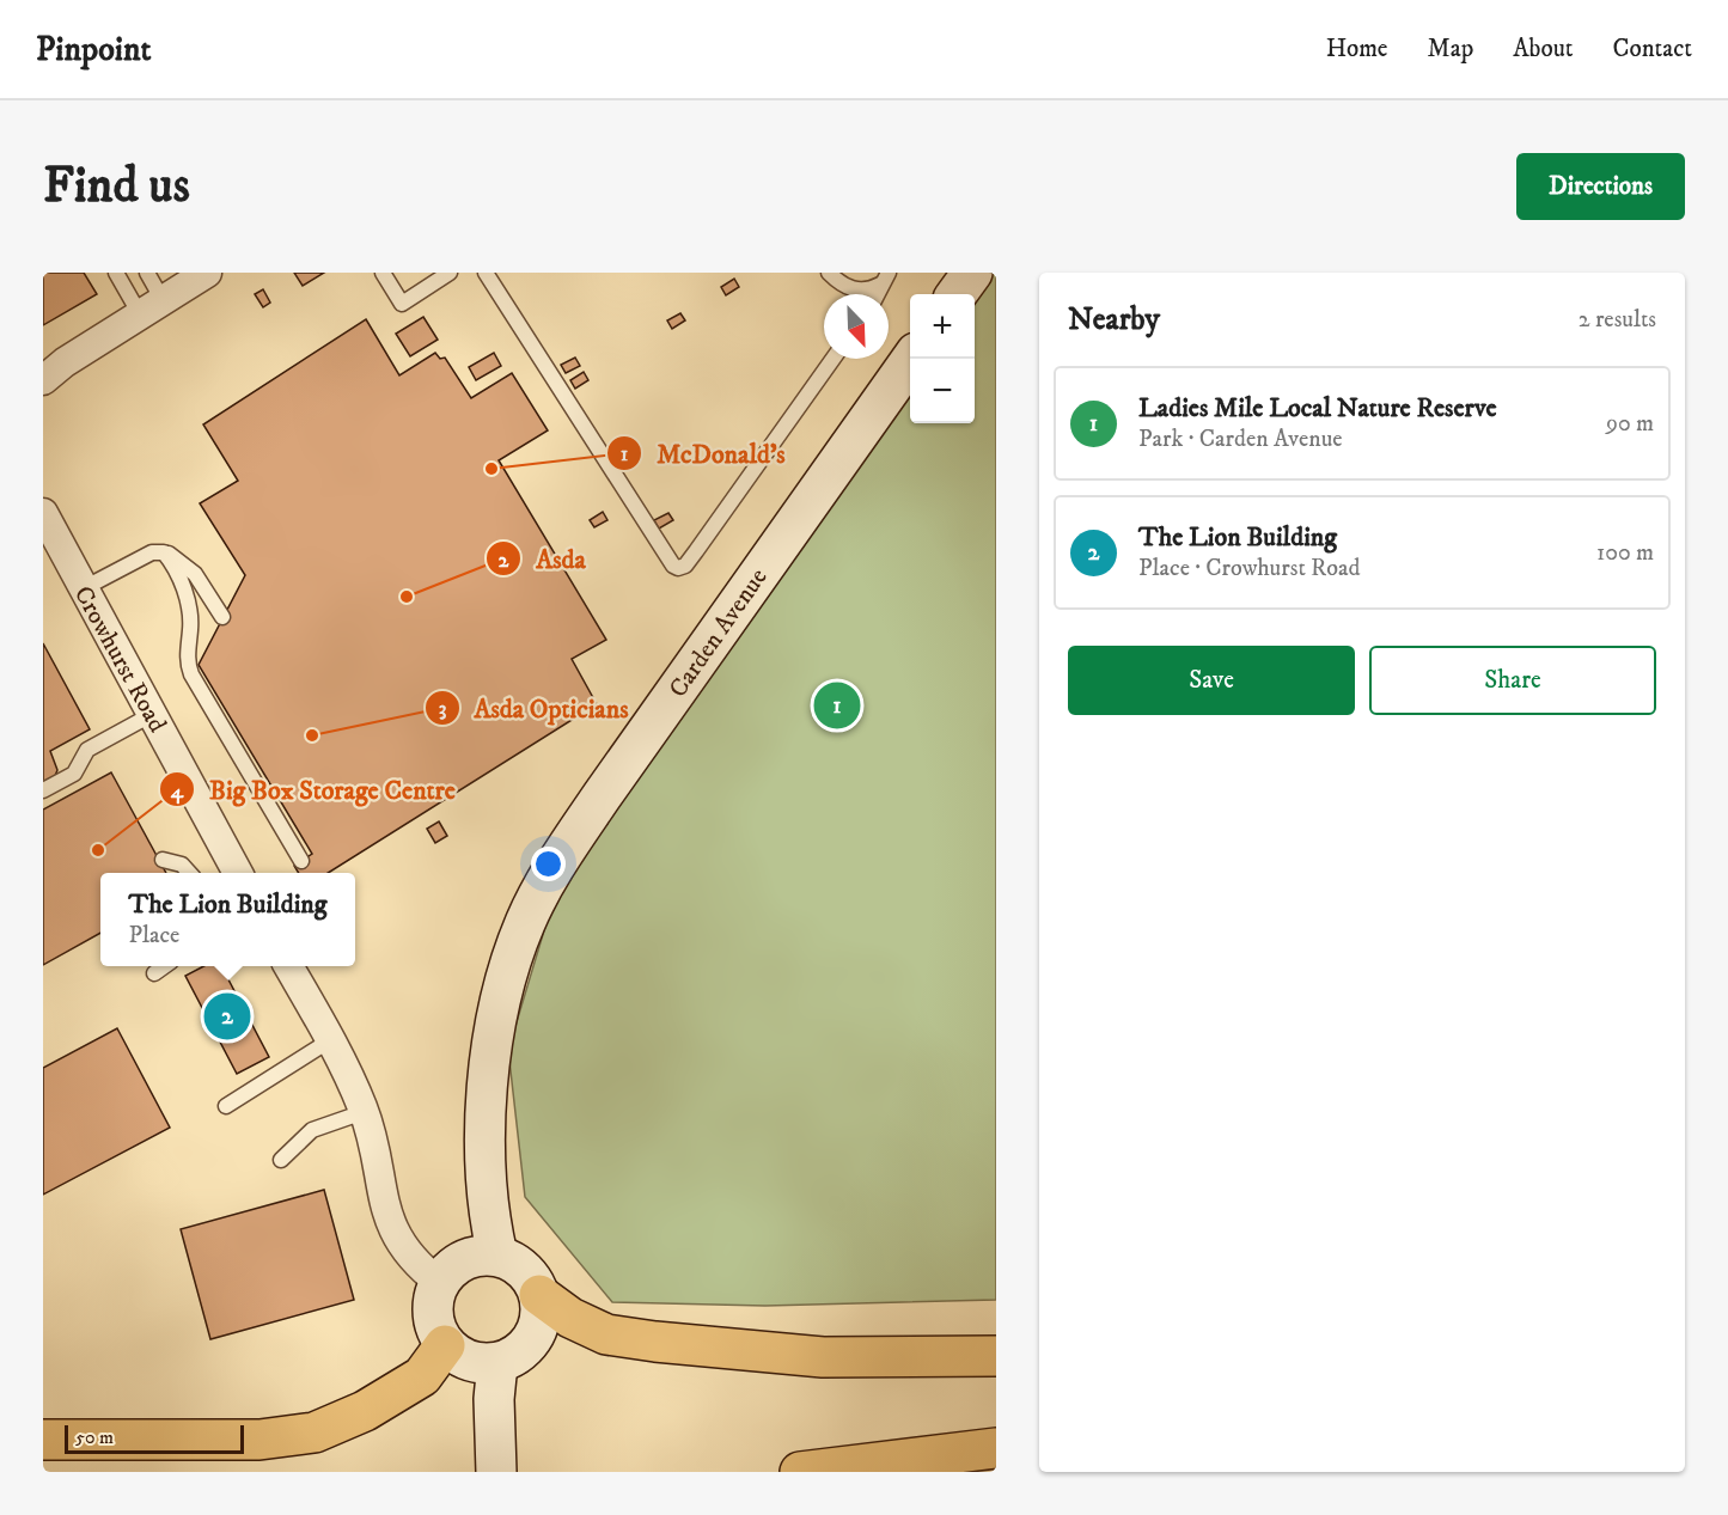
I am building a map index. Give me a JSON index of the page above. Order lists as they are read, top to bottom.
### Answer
{
  "streets": {
    "street": ["Carden Avenue", "Crowhurst Road"]
  },
  "places": [
    "McDonald's",
    "Asda",
    "Asda Opticians",
    "Big Box Storage Centre"
  ],
  "scale_bar": "50 m",
  "north": "bottom right",
  "page": {
    "header": "Pinpoint",
    "nav": [
      "Home",
      "Map",
      "About",
      "Contact"
    ],
    "buttons": [
      "Directions",
      ["Save", "Share"]
    ],
    "title": "Find us",
    "heading": ["Nearby", "2 results"],
    "map_buttons": ["+", "−"],
    "list": [
      {
        "mark": "1",
        "name": "Ladies Mile Local Nature Reserve",
        "note": "Park · Carden Avenue",
        "value": "90 m"
      },
      {
        "mark": "2",
        "name": "The Lion Building",
        "note": "Place · Crowhurst Road",
        "value": "100 m"
      }
    ],
    "pins": ["1", "2"],
    "popup": ["The Lion Building", "Place"],
    "scale": "50 m"
  }
}
